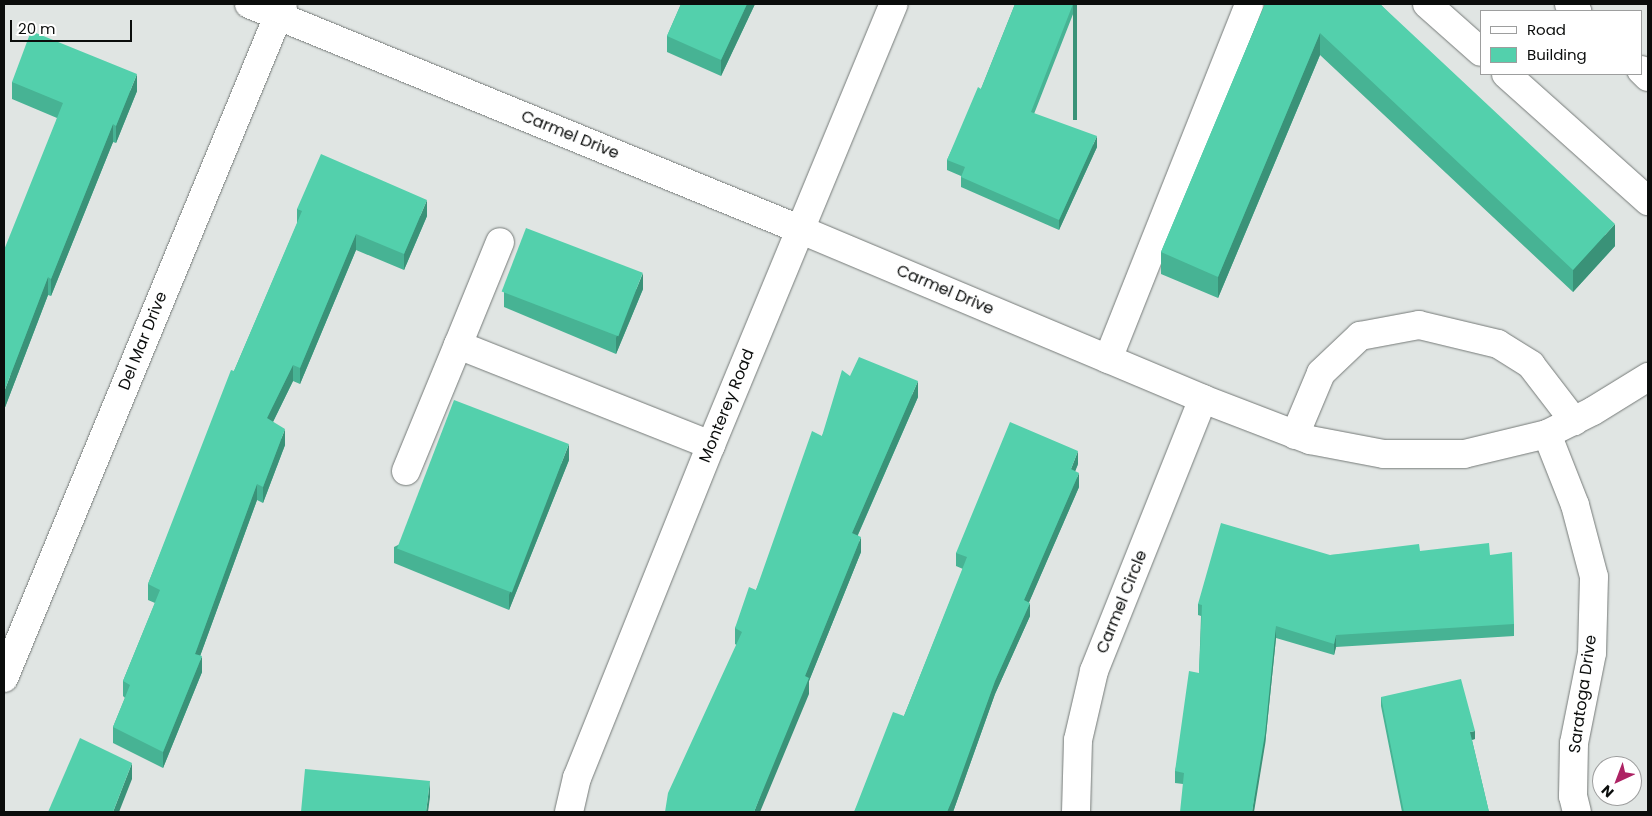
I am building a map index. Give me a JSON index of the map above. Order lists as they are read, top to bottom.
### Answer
{
  "streets": {
    "street": [
      "Carmel Drive",
      "Del Mar Drive",
      "Monterey Road",
      "Carmel Circle",
      "Saratoga Drive"
    ]
  },
  "crossings": [
    ["Carmel Drive", "Del Mar Drive"],
    ["Carmel Drive", "Monterey Road"],
    ["Carmel Drive", "Carmel Circle"],
    ["Carmel Drive", "Saratoga Drive"]
  ],
  "legend": ["Road", "Building"],
  "scale_bar": "20 m",
  "north": "bottom left"
}
